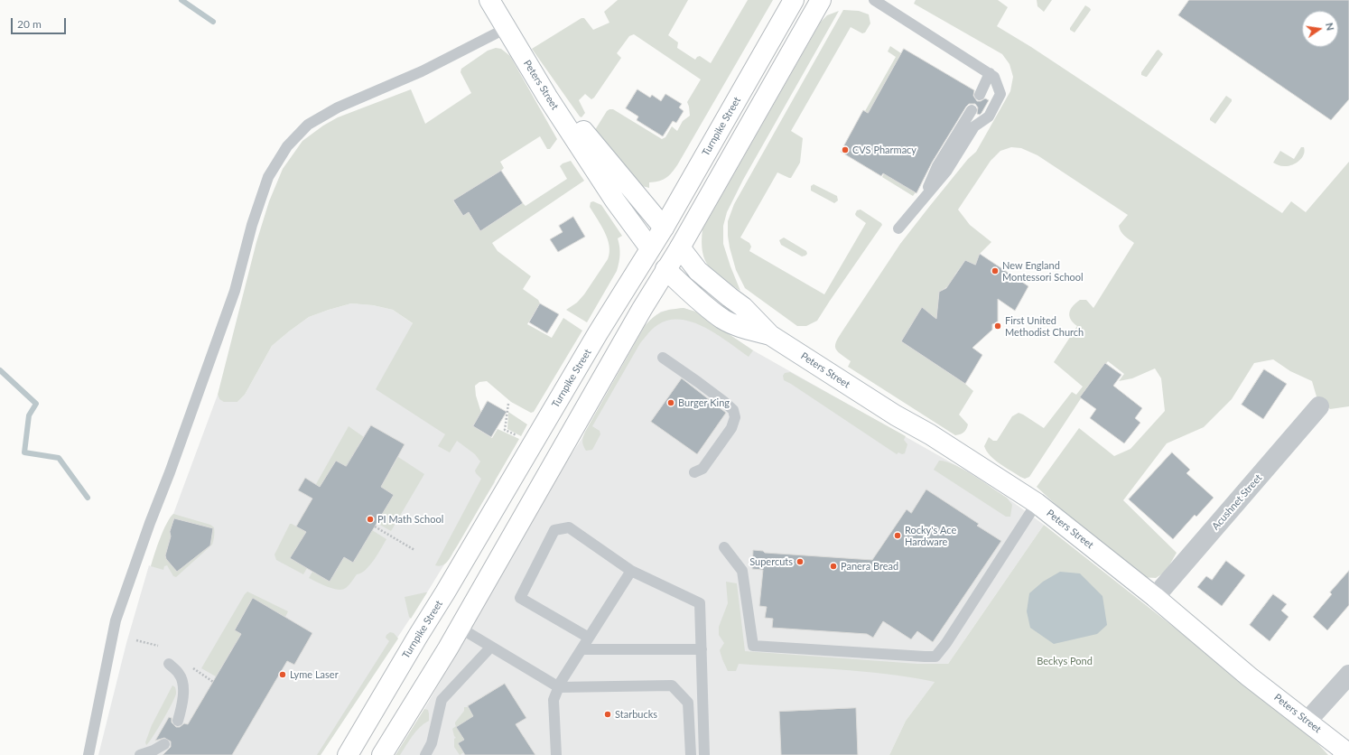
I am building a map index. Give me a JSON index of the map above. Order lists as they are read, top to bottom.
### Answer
{
  "streets": {
    "main road": ["Peters Street", "Turnpike Street"],
    "street": ["Acushnet Street"]
  },
  "crossings": [
    ["Peters Street", "Turnpike Street"],
    ["Peters Street", "Acushnet Street"]
  ],
  "parks": ["Beckys Pond"],
  "places": [
    "CVS Pharmacy",
    "New England Montessori School",
    "First United Methodist Church",
    "Burger King",
    "PI Math School",
    "Rocky's Ace Hardware",
    "Supercuts",
    "Panera Bread",
    "Lyme Laser",
    "Starbucks"
  ],
  "scale_bar": "20 m",
  "north": "right"
}
